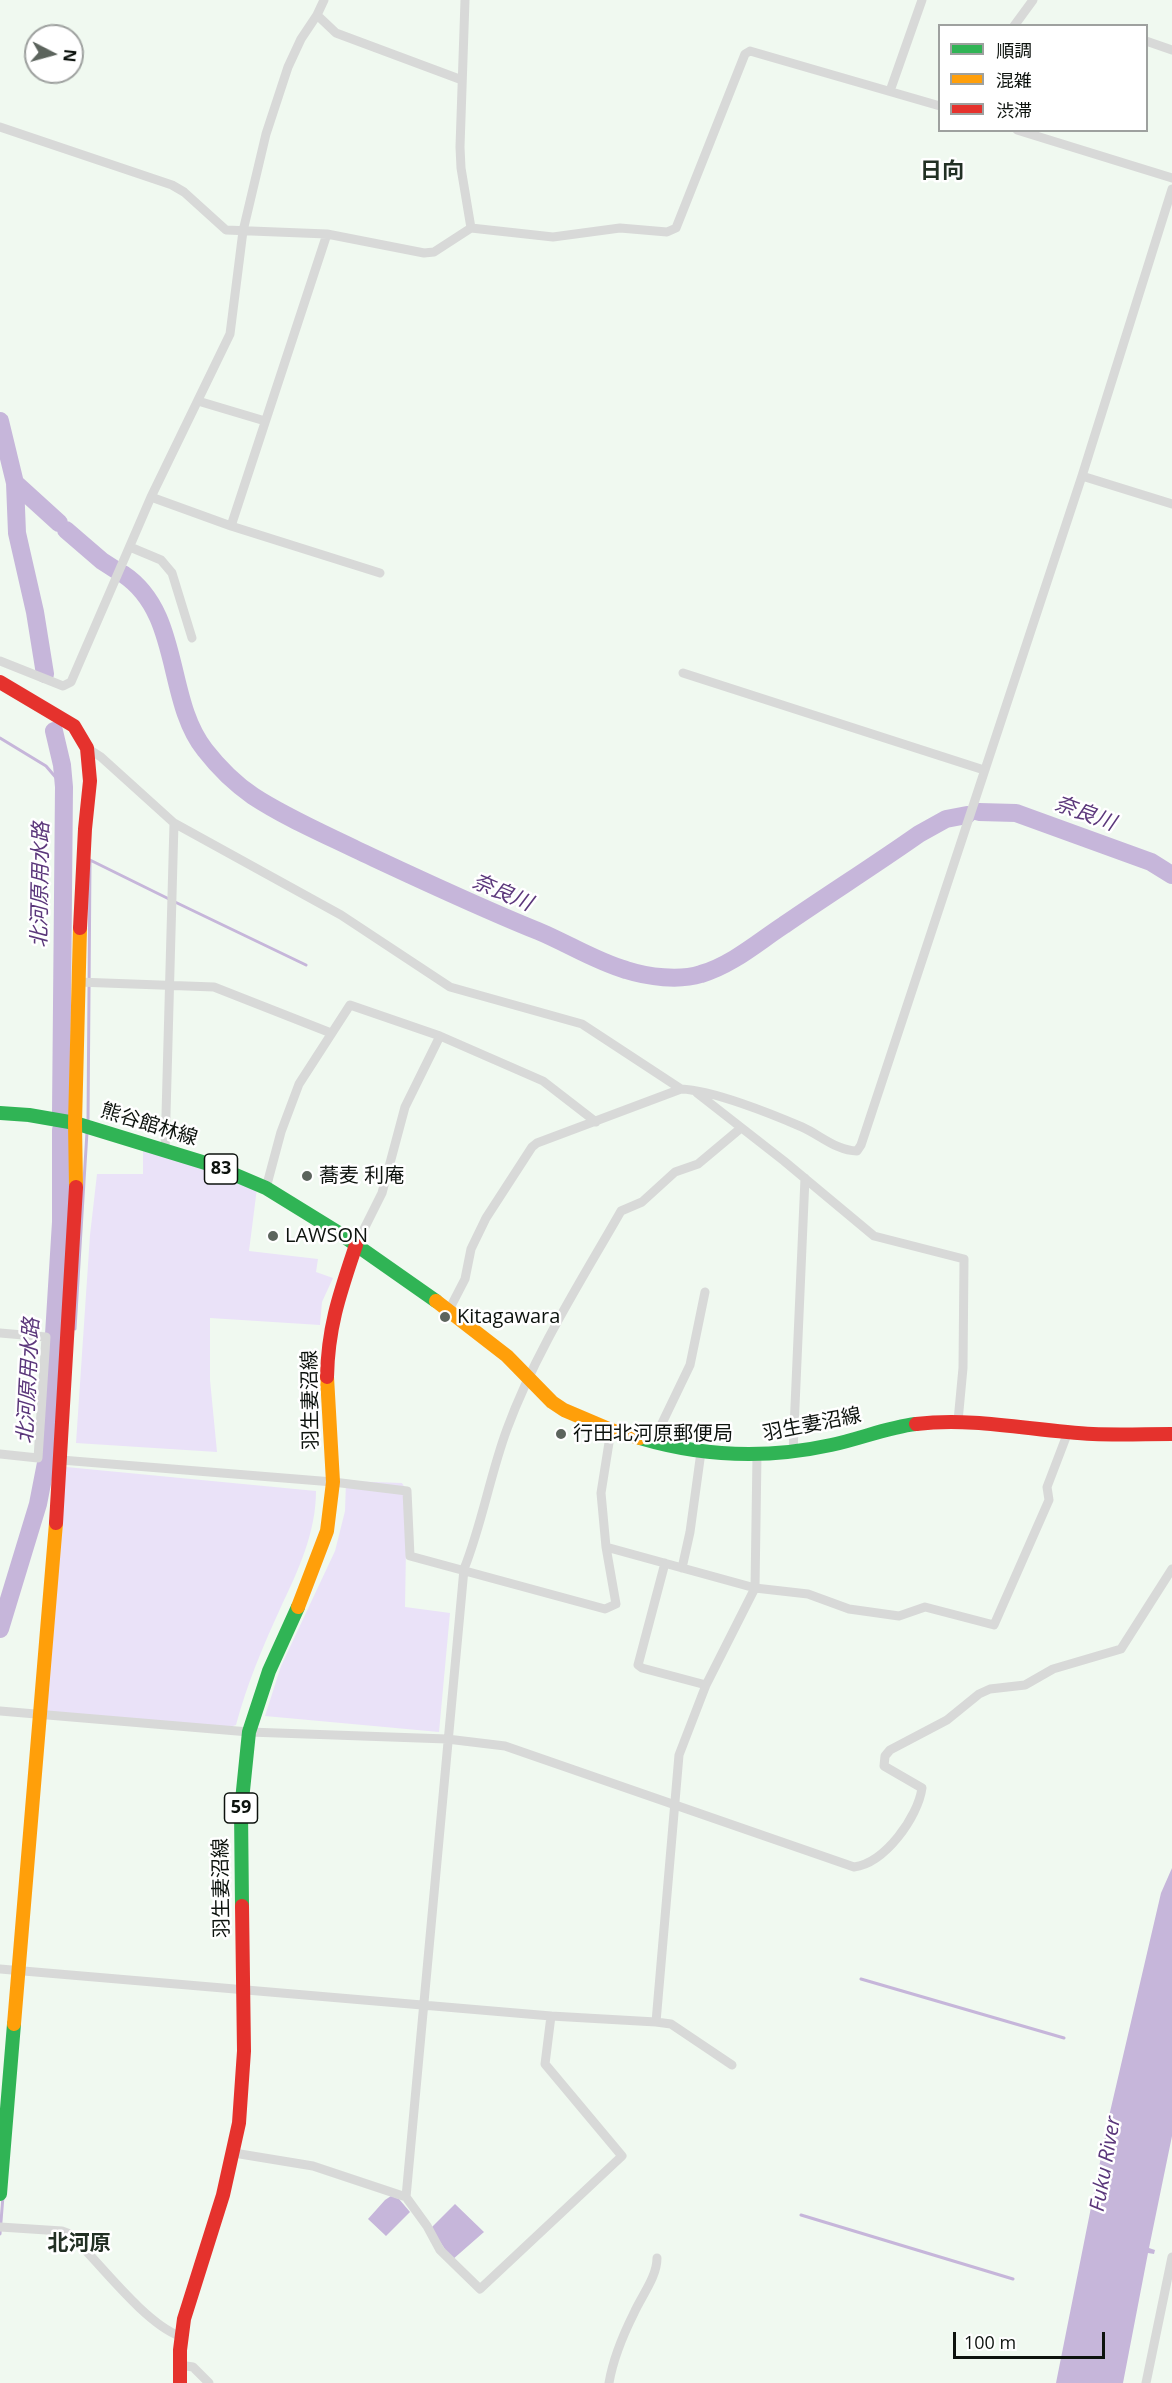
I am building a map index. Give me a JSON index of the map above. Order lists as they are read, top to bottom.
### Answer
{
  "streets": {
    "main road": [
      "熊谷館林線",
      "83",
      "羽生妻沼線",
      "59"
    ]
  },
  "crossings": [
    ["熊谷館林線", "羽生妻沼線"]
  ],
  "districts": ["日向", "北河原"],
  "water": ["奈良川", "北河原用水路", "Fuku River"],
  "places": [
    "蕎麦 利庵",
    "LAWSON",
    "Kitagawara",
    "行田北河原郵便局"
  ],
  "legend": ["順調", "混雑", "渋滞"],
  "scale_bar": "100 m",
  "north": "right"
}
